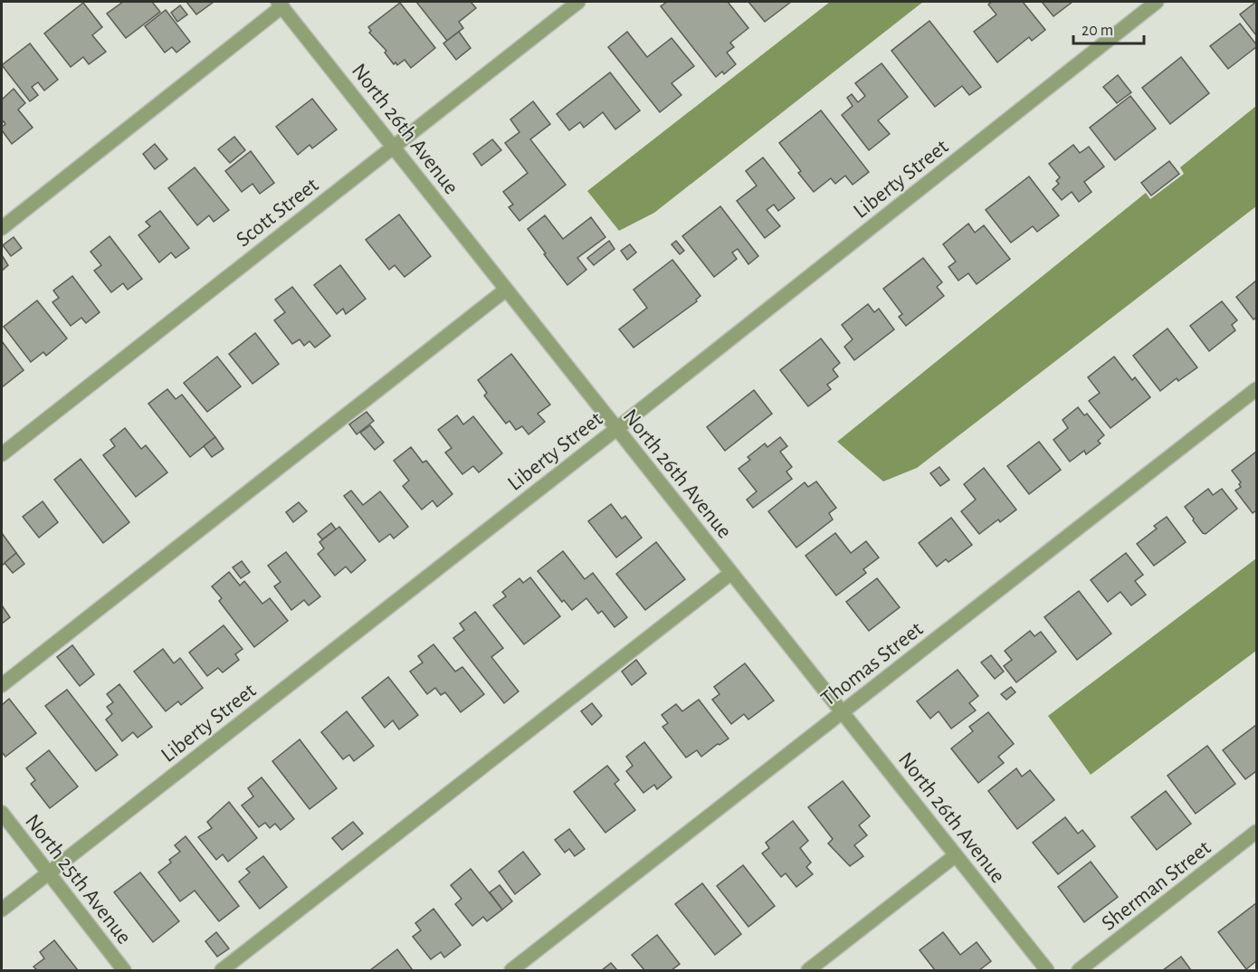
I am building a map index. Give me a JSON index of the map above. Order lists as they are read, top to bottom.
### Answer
{
  "streets": {
    "street": [
      "North 26th Avenue",
      "Liberty Street",
      "Scott Street",
      "Thomas Street",
      "North 25th Avenue",
      "Sherman Street"
    ]
  },
  "crossings": [
    ["North 26th Avenue", "Liberty Street"],
    ["North 26th Avenue", "Scott Street"],
    ["North 26th Avenue", "Thomas Street"],
    ["Liberty Street", "North 25th Avenue"]
  ],
  "scale_bar": "20 m"
}
